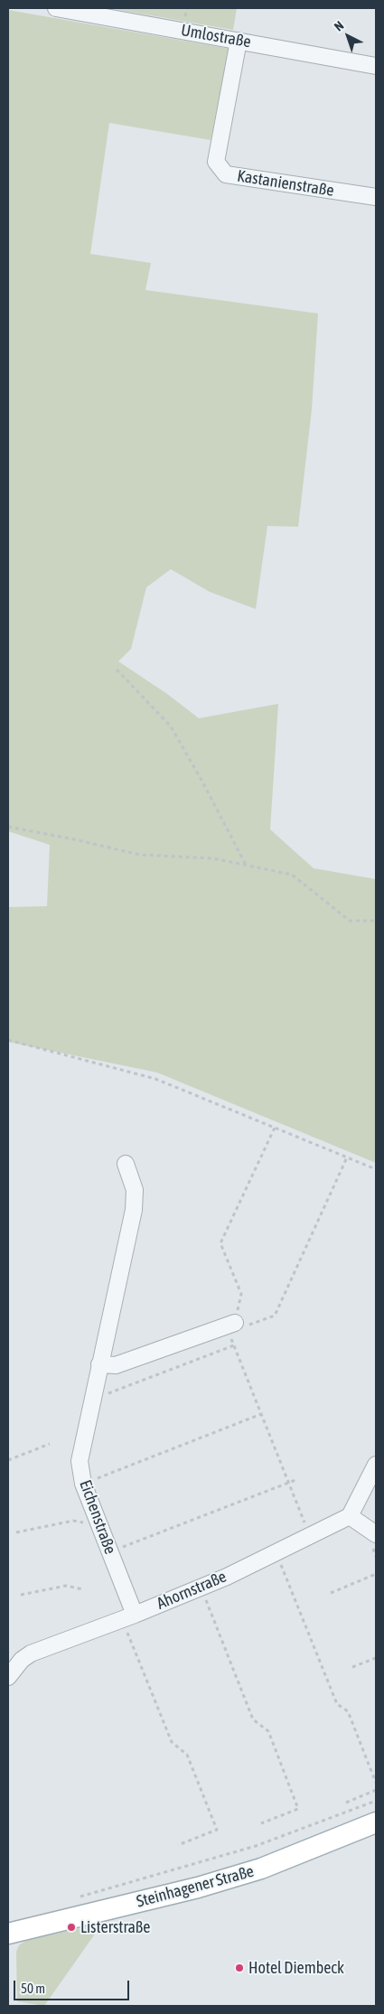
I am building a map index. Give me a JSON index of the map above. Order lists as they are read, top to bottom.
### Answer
{
  "streets": {
    "main road": ["Steinhagener Straße"],
    "street": [
      "Umlostraße",
      "Kastanienstraße",
      "Eichenstraße",
      "Ahornstraße"
    ]
  },
  "crossings": [
    ["Umlostraße", "Kastanienstraße"],
    ["Eichenstraße", "Ahornstraße"]
  ],
  "places": ["Listerstraße", "Hotel Diembeck"],
  "scale_bar": "50 m",
  "north": "top left"
}
